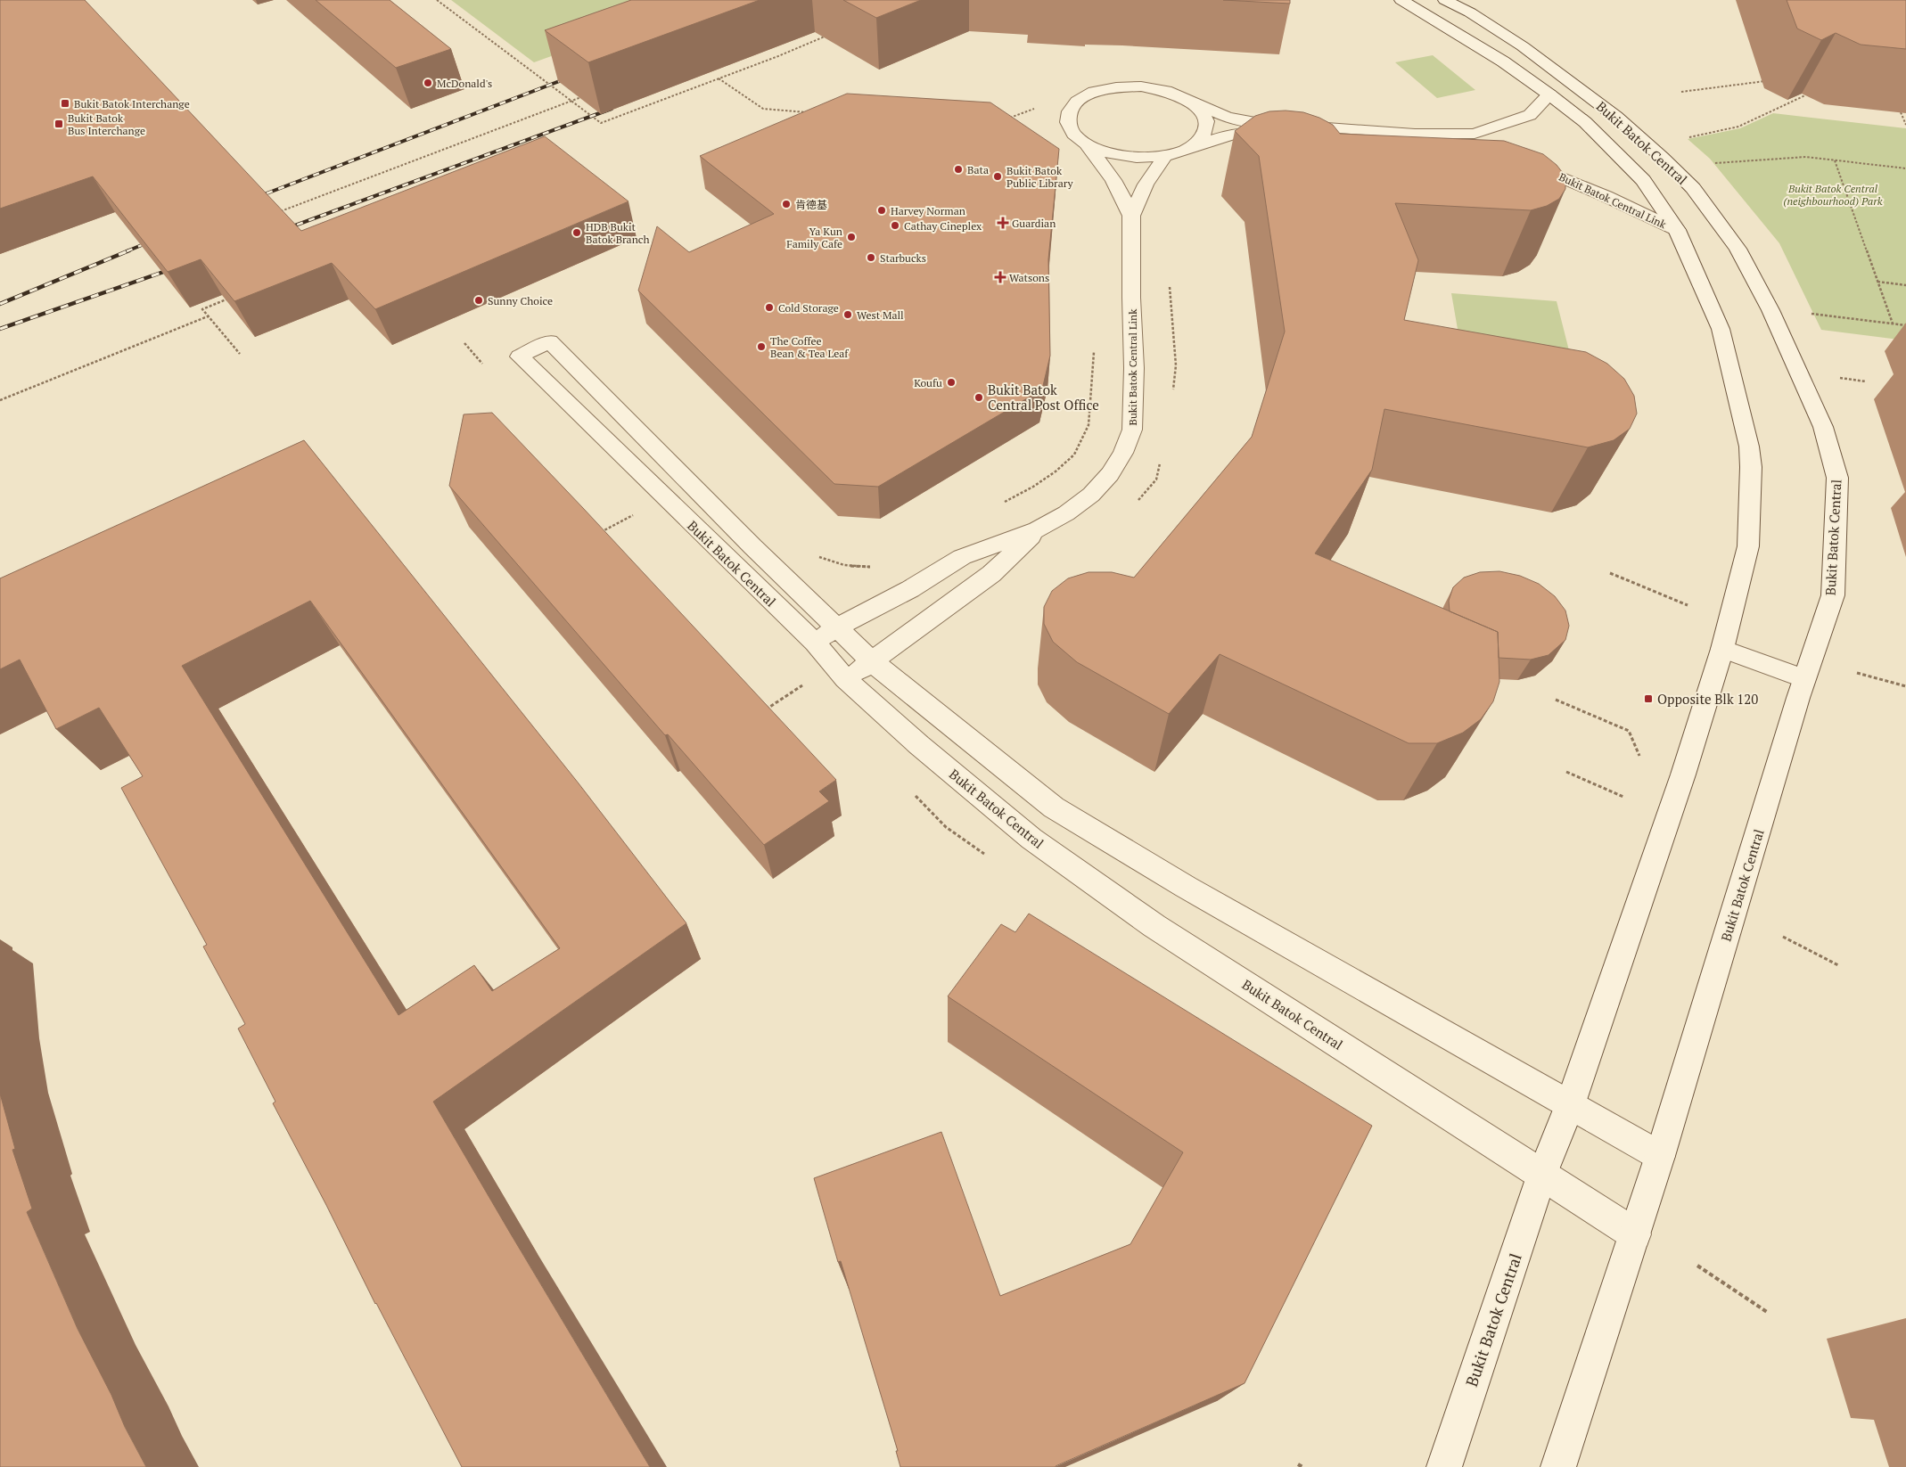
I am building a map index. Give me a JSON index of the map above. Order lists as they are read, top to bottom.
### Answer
{
  "streets": {
    "street": ["Bukit Batok Central", "Bukit Batok Central Link"]
  },
  "crossings": [
    ["Bukit Batok Central", "Bukit Batok Central Link"]
  ],
  "parks": ["Bukit Batok Central (neighbourhood) Park"],
  "places": {
    "other": [
      "McDonald's",
      "Bata",
      "Bukit Batok Public Library",
      "肯德基",
      "Harvey Norman",
      "Cathay Cineplex",
      "HDB Bukit Batok Branch",
      "Ya Kun Family Cafe",
      "Starbucks",
      "Sunny Choice",
      "Cold Storage",
      "West Mall",
      "The Coffee Bean & Tea Leaf",
      "Koufu",
      "Bukit Batok Central Post Office"
    ],
    "transit": ["Bukit Batok Interchange", "Bukit Batok Bus Interchange", "Opposite Blk 120"],
    "health": ["Guardian", "Watsons"]
  }
}
